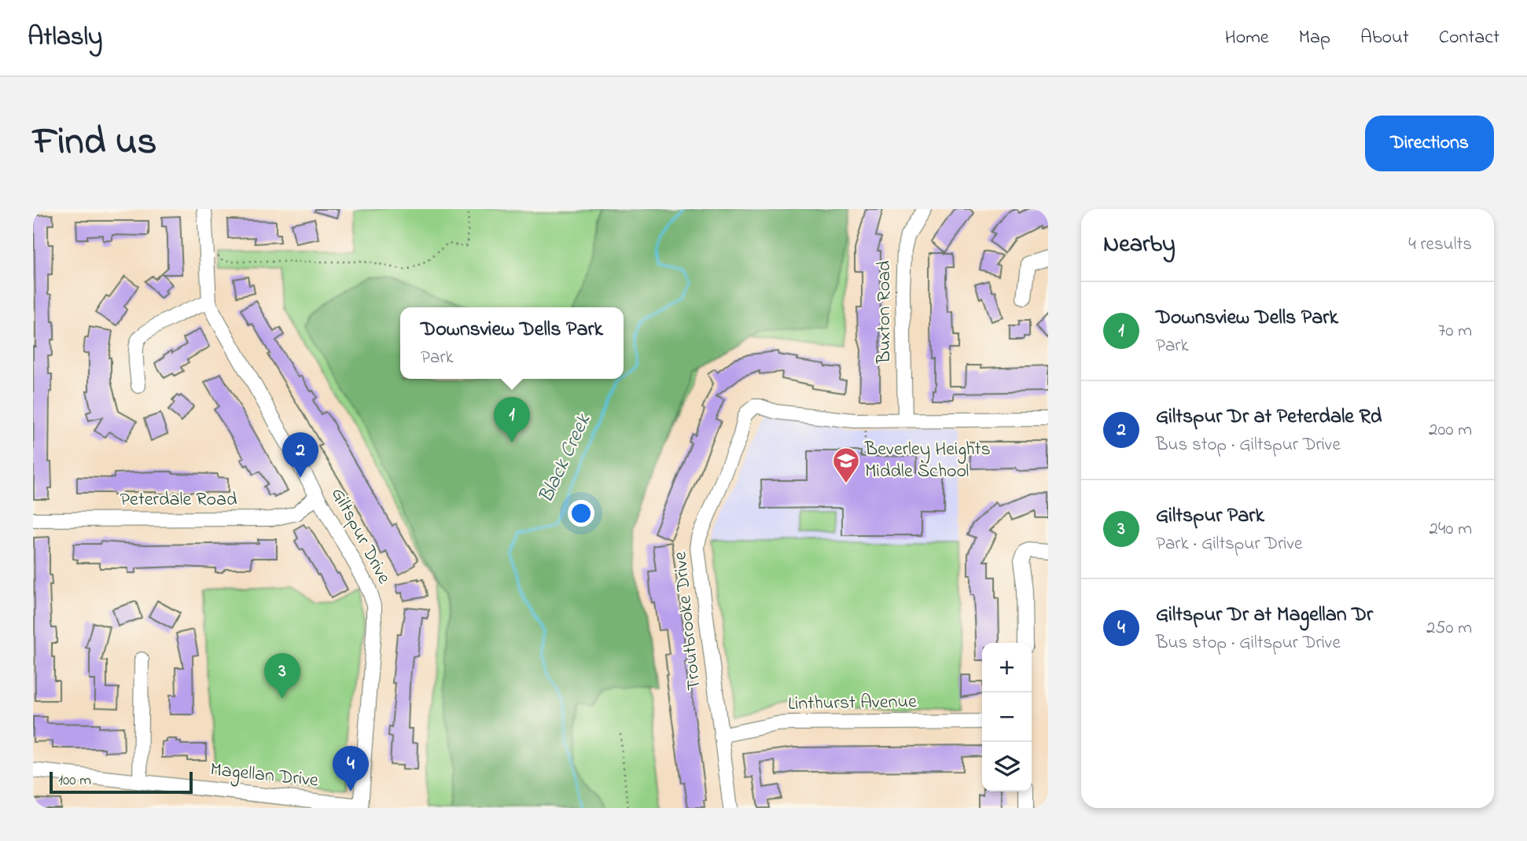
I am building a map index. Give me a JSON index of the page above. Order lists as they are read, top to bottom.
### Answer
{
  "streets": {
    "street": [
      "Buxton Road",
      "Peterdale Road",
      "Giltspur Drive",
      "Troutbrooke Drive",
      "Linthurst Avenue",
      "Magellan Drive"
    ]
  },
  "crossings": [
    ["Buxton Road", "Troutbrooke Drive"],
    ["Peterdale Road", "Giltspur Drive"],
    ["Giltspur Drive", "Magellan Drive"],
    ["Troutbrooke Drive", "Linthurst Avenue"]
  ],
  "water": ["Black Creek"],
  "places": {
    "school or university": ["Beverley Heights Middle School"]
  },
  "scale_bar": "100 m",
  "page": {
    "header": "Atlasly",
    "nav": [
      "Home",
      "Map",
      "About",
      "Contact"
    ],
    "title": "Find us",
    "buttons": "Directions",
    "heading": ["Nearby", "4 results"],
    "list": [
      {
        "mark": "1",
        "name": "Downsview Dells Park",
        "note": "Park",
        "value": "70 m"
      },
      {
        "mark": "2",
        "name": "Giltspur Dr at Peterdale Rd",
        "note": "Bus stop · Giltspur Drive",
        "value": "200 m"
      },
      {
        "mark": "3",
        "name": "Giltspur Park",
        "note": "Park · Giltspur Drive",
        "value": "240 m"
      },
      {
        "mark": "4",
        "name": "Giltspur Dr at Magellan Dr",
        "note": "Bus stop · Giltspur Drive",
        "value": "250 m"
      }
    ],
    "popup": ["Downsview Dells Park", "Park"],
    "pins": [
      "1",
      "2",
      "3",
      "4"
    ],
    "map_buttons": ["+", "−"],
    "scale": "100 m"
  }
}
